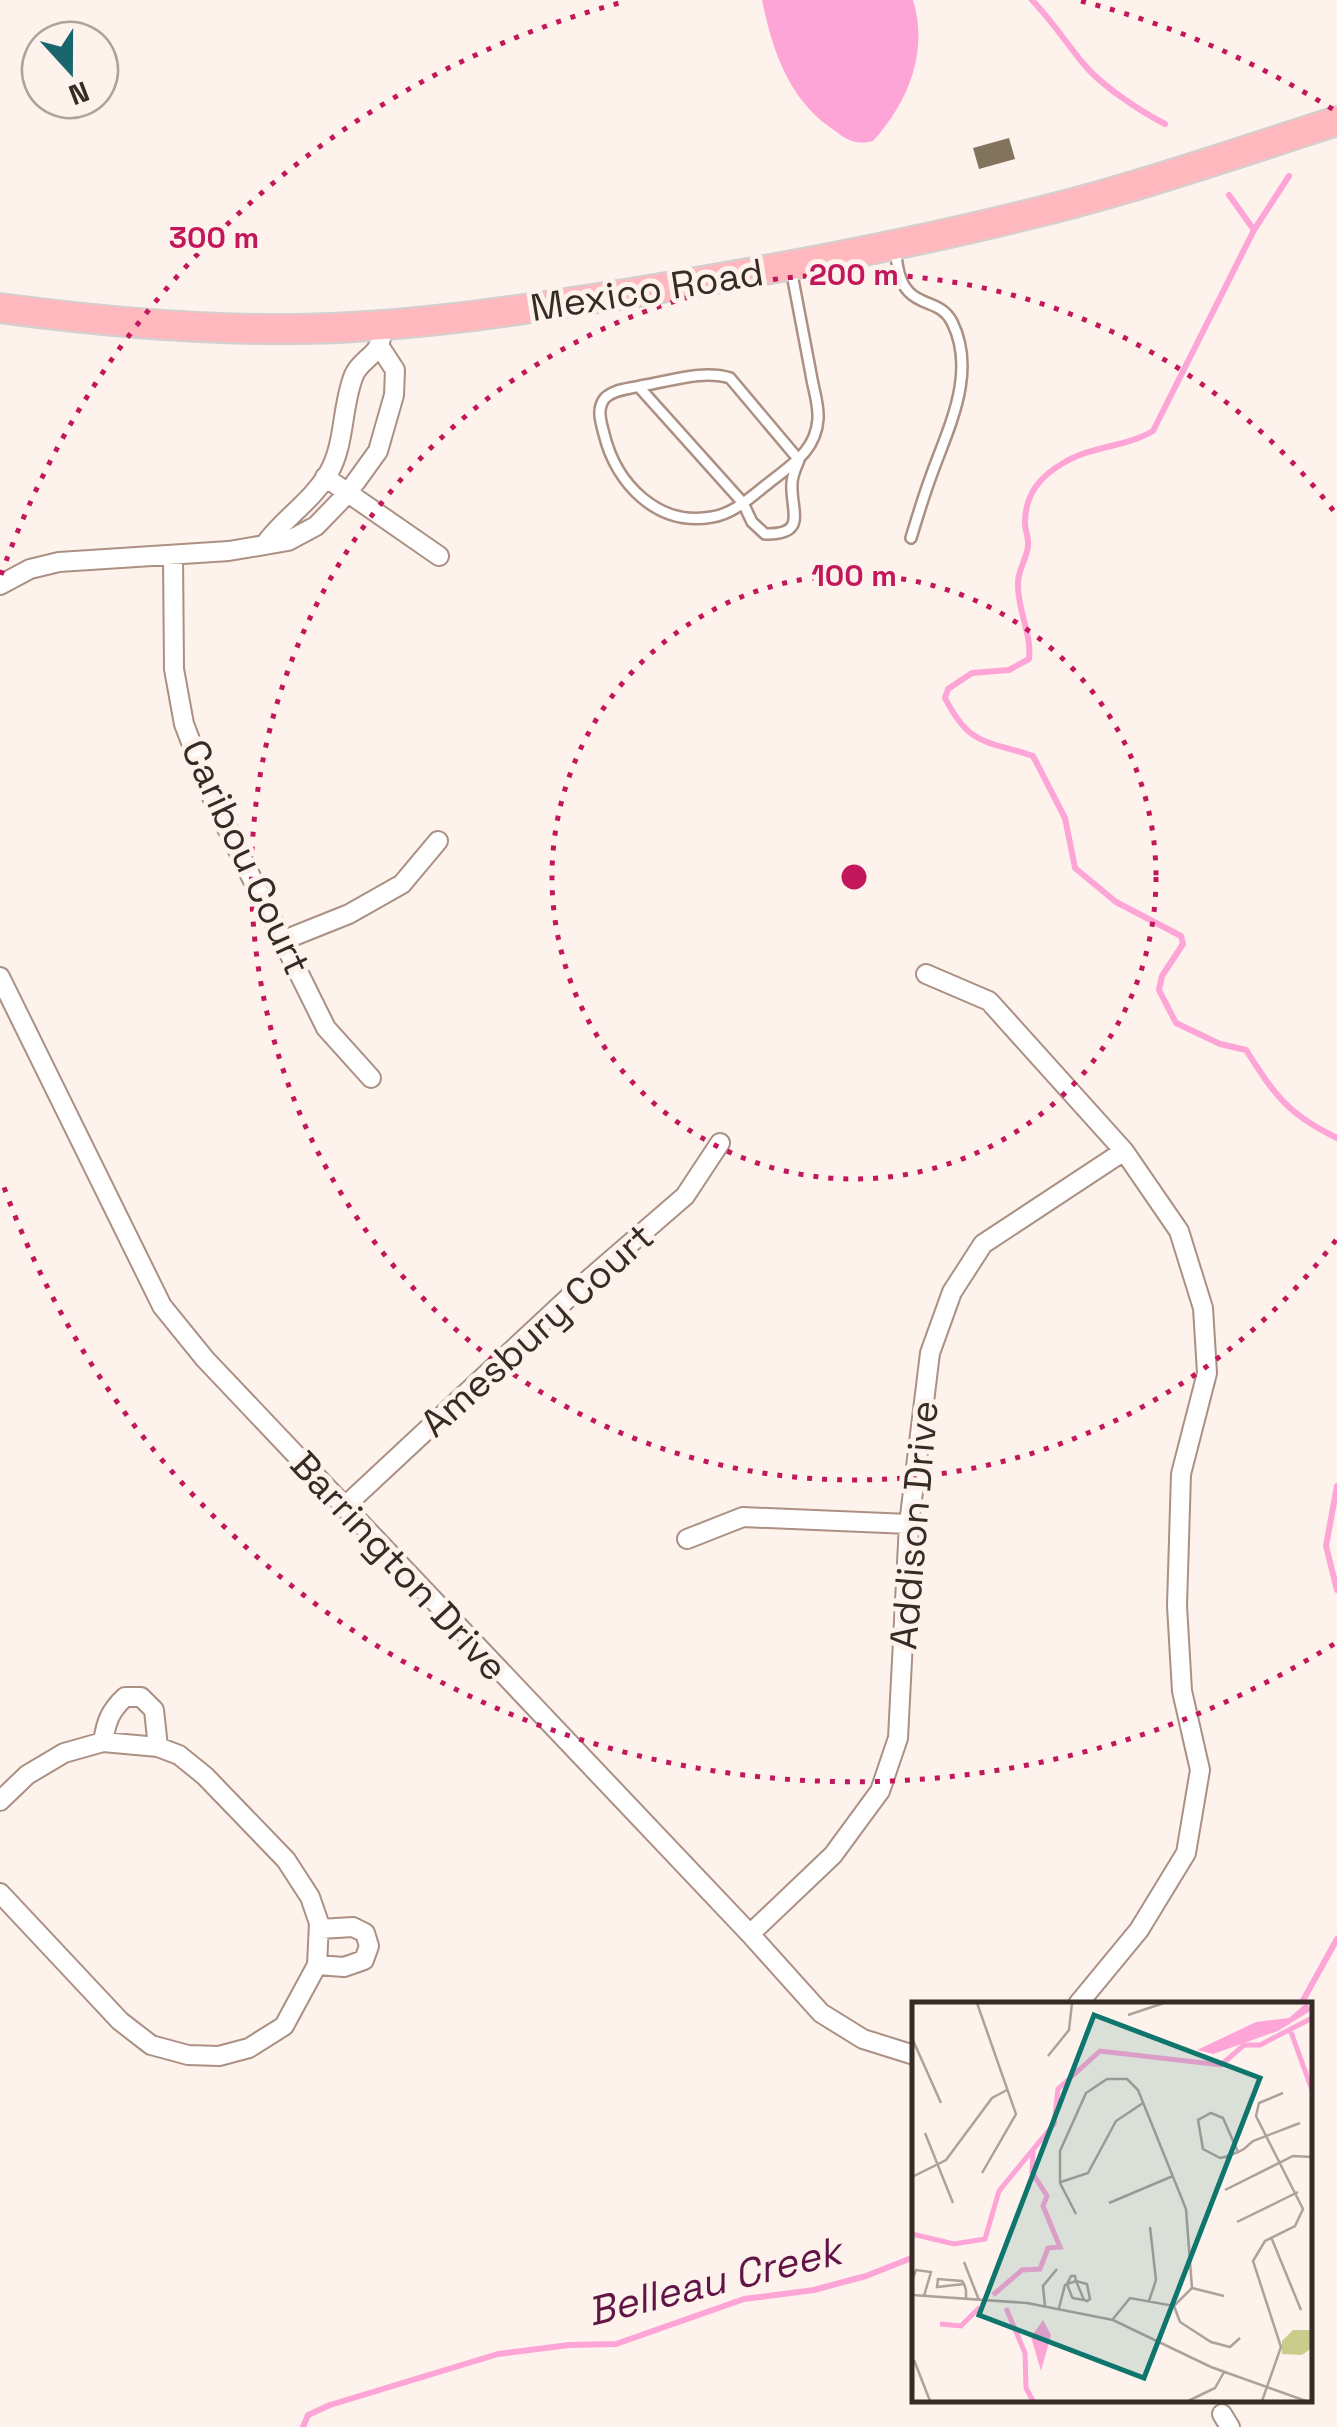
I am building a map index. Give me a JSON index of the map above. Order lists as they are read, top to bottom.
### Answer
{
  "streets": {
    "main road": ["Mexico Road"],
    "street": [
      "Caribou Court",
      "Amesbury Court",
      "Addison Drive",
      "Barrington Drive"
    ]
  },
  "crossings": [
    ["Amesbury Court", "Barrington Drive"],
    ["Addison Drive", "Barrington Drive"]
  ],
  "water": ["Belleau Creek"],
  "north": "bottom",
  "rings": ["300 m", "200 m", "100 m"]
}
